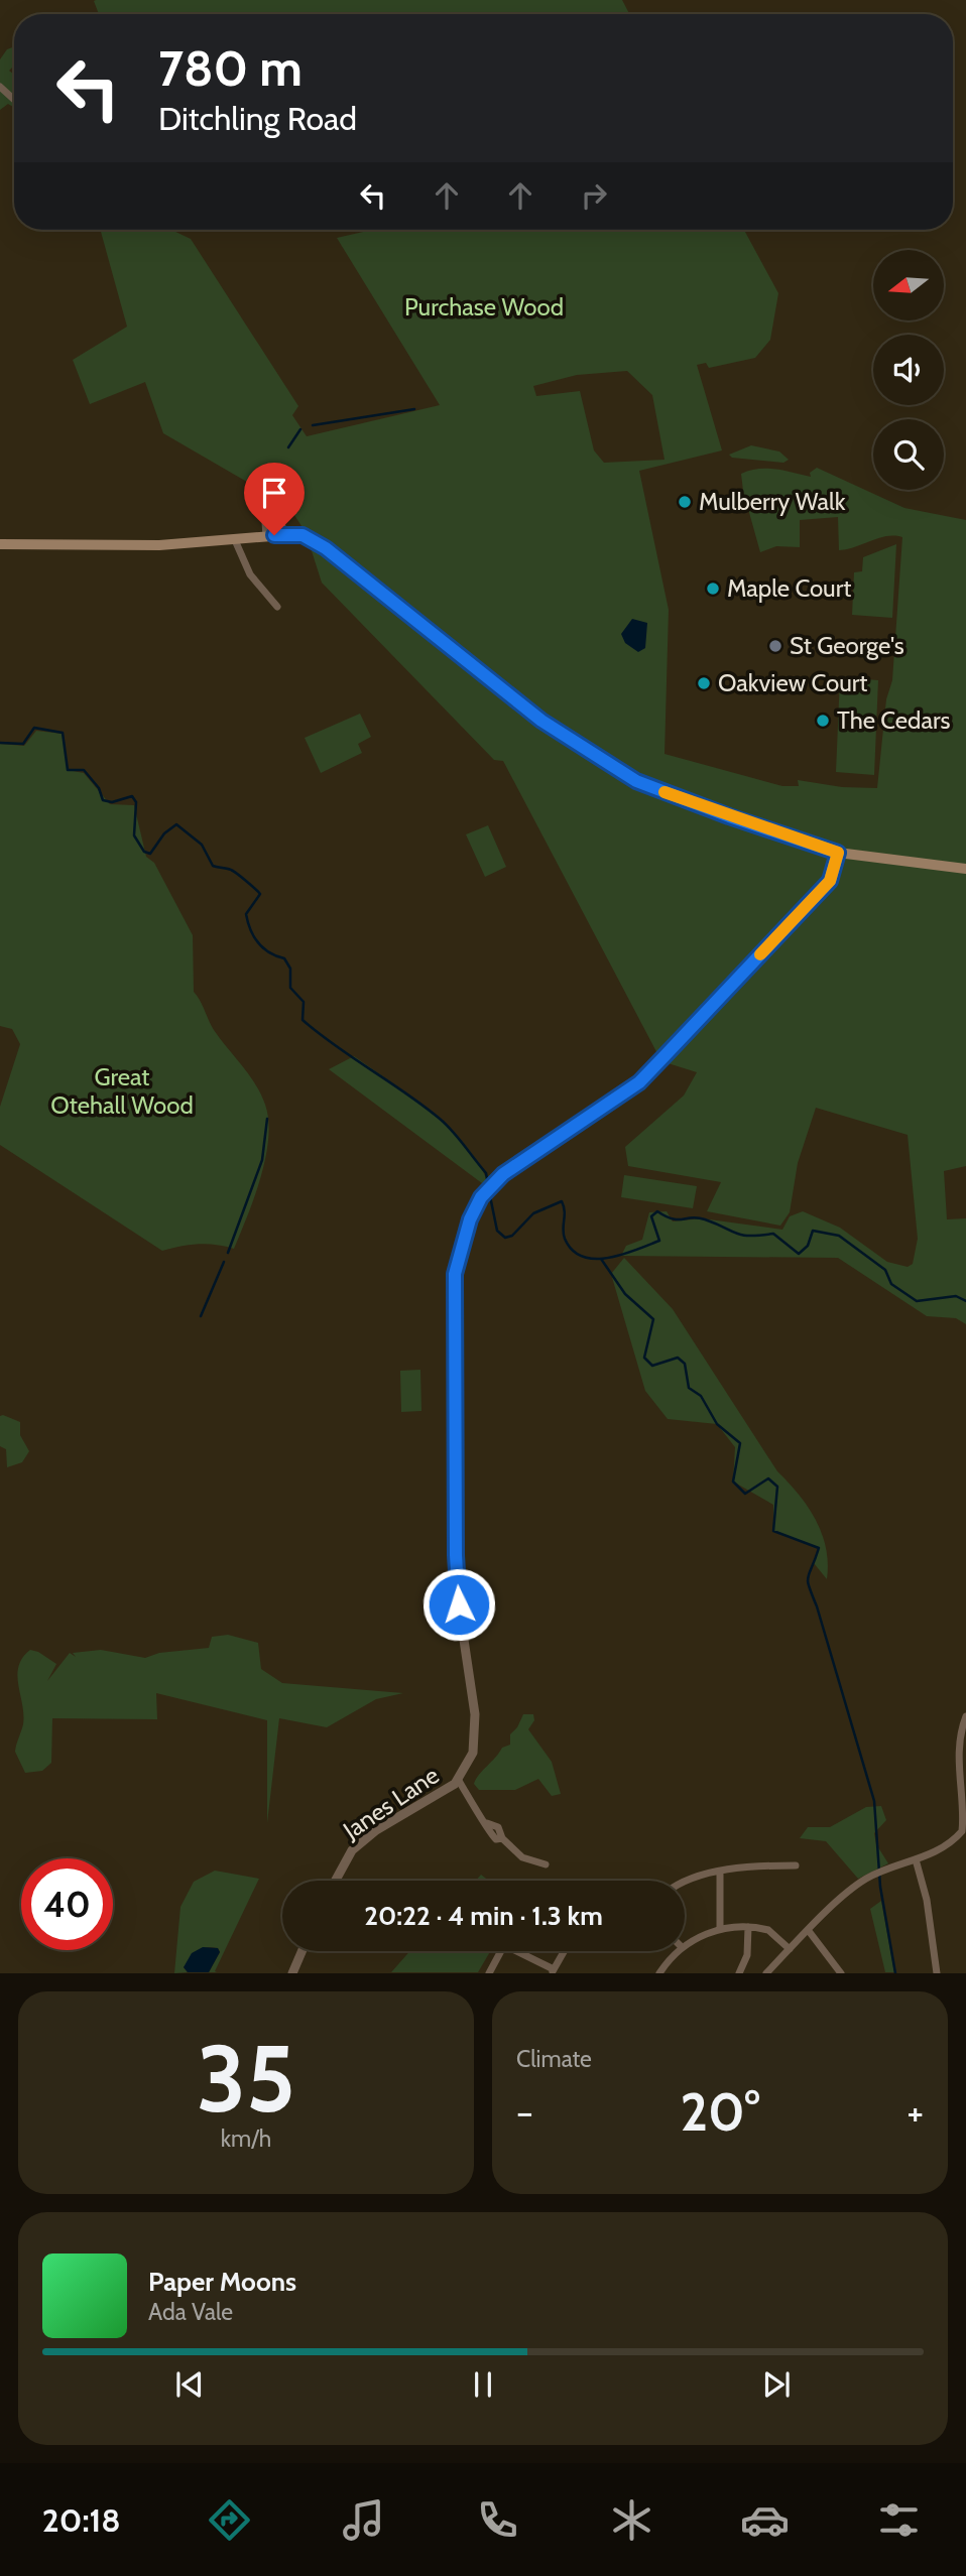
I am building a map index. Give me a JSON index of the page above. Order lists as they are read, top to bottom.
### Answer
{
  "streets": {
    "street": ["Janes Lane"]
  },
  "parks": ["Purchase Wood", "Great Otehall Wood"],
  "places": [
    "Mulberry Walk",
    "Maple Court",
    "St George's",
    "Oakview Court",
    "The Cedars"
  ],
  "north": "left",
  "page": {
    "turn": ["780 m", "Ditchling Road"],
    "limit": "40",
    "trip": "20:22 · 4 min · 1.3 km",
    "tile": [
      ["35", "km/h"],
      "Climate"
    ],
    "heat": ["−", "20°", "+"],
    "song": ["Paper Moons", "Ada Vale"],
    "tabs": "20:18"
  }
}
